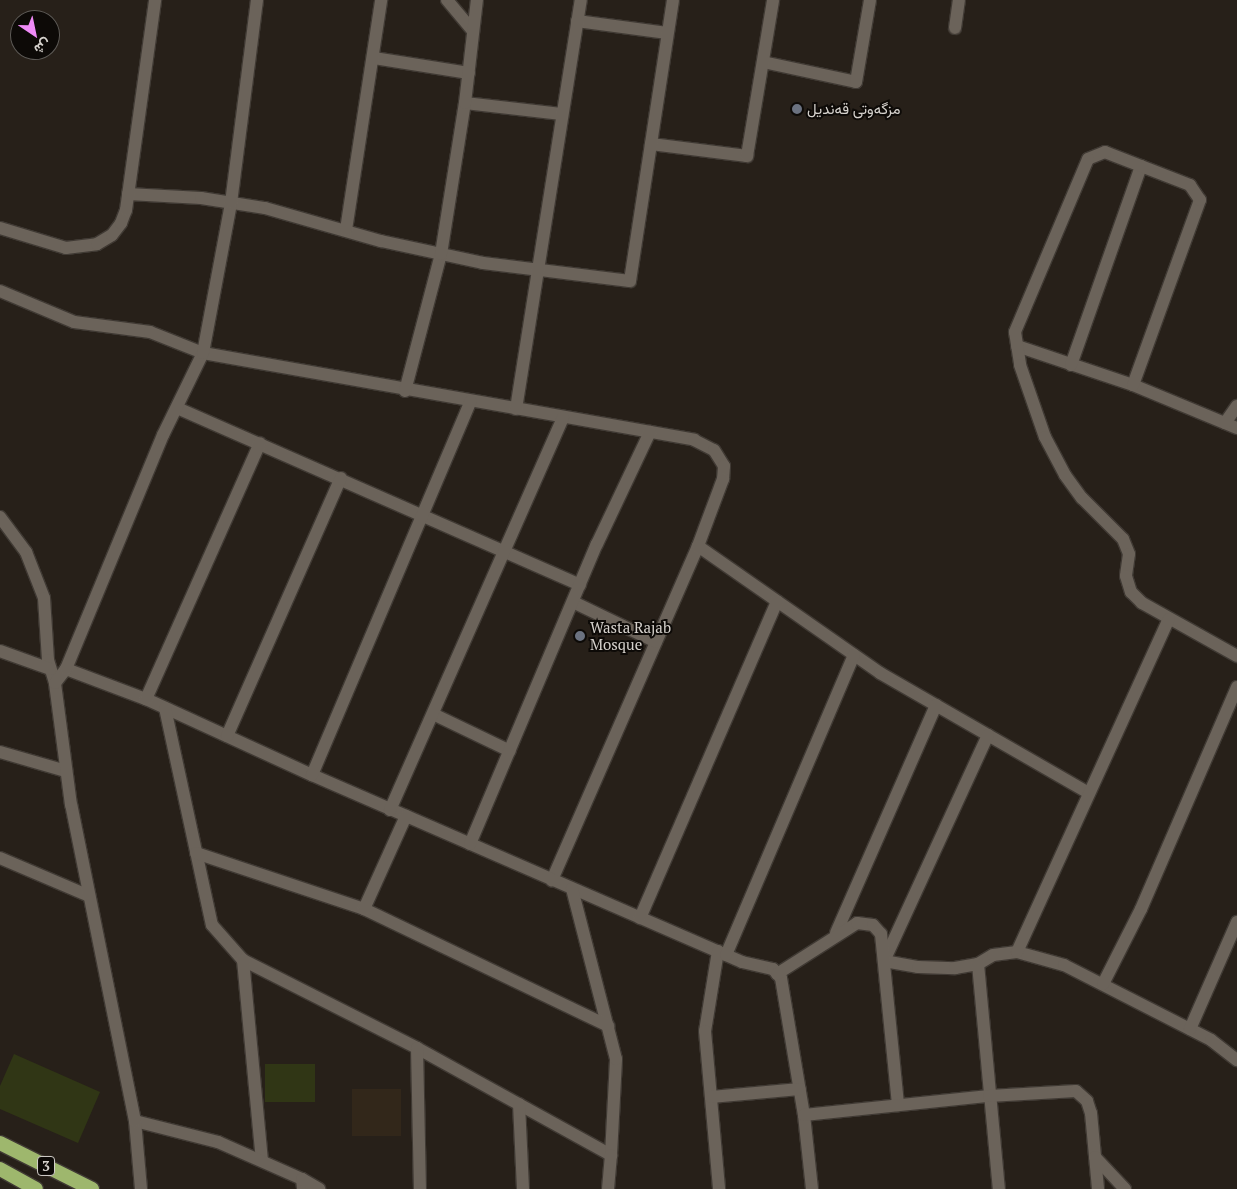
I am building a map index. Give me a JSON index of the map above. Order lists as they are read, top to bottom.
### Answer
{
  "streets": {
    "highway": ["3"]
  },
  "places": ["مزگەوتی قەندیل", "Wasta Rajab Mosque"],
  "north": "bottom right"
}
